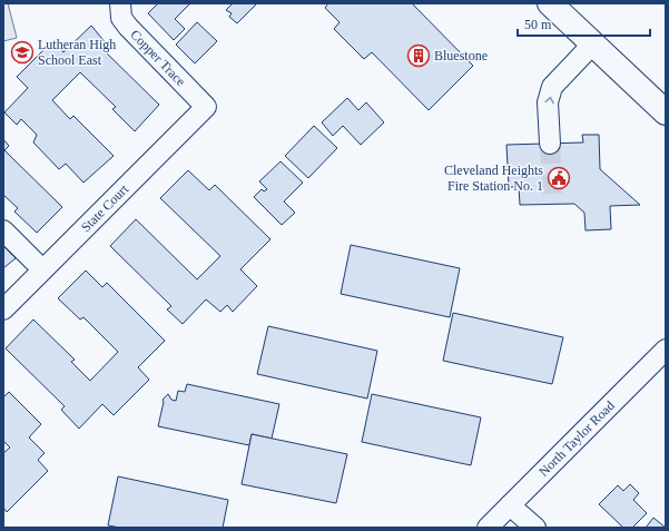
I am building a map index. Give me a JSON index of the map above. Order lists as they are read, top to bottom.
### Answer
{
  "streets": {
    "street": ["Copper Trace", "State Court", "North Taylor Road"]
  },
  "crossings": [
    ["Copper Trace", "State Court"]
  ],
  "places": {
    "school or university": ["Lutheran High School East"],
    "building": ["Bluestone"],
    "public building": ["Cleveland Heights Fire Station No. 1"]
  },
  "scale_bar": "50 m"
}
